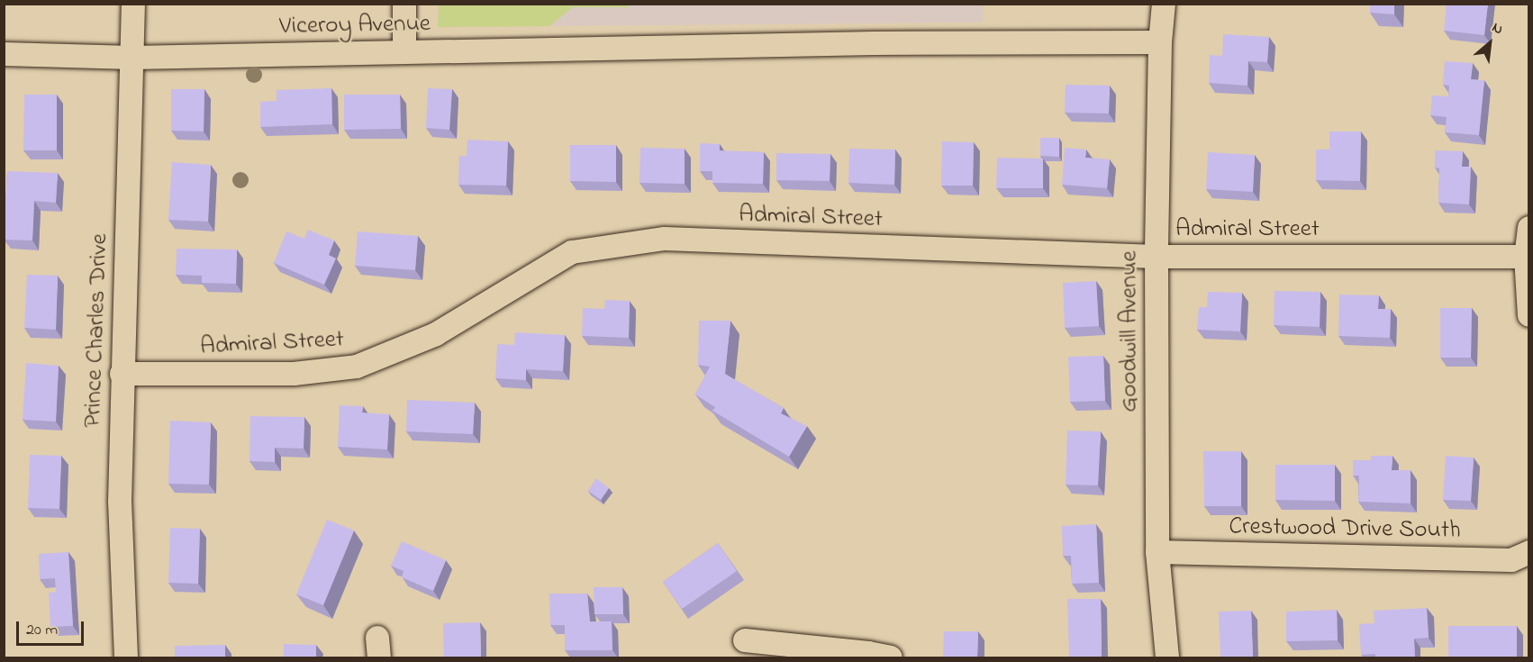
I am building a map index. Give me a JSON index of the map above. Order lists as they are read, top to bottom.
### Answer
{
  "streets": {
    "street": [
      "Viceroy Avenue",
      "Admiral Street",
      "Prince Charles Drive",
      "Goodwill Avenue",
      "Crestwood Drive South"
    ]
  },
  "crossings": [
    ["Viceroy Avenue", "Prince Charles Drive"],
    ["Viceroy Avenue", "Goodwill Avenue"],
    ["Admiral Street", "Prince Charles Drive"],
    ["Admiral Street", "Goodwill Avenue"],
    ["Goodwill Avenue", "Crestwood Drive South"]
  ],
  "scale_bar": "20 m",
  "north": "top right"
}
